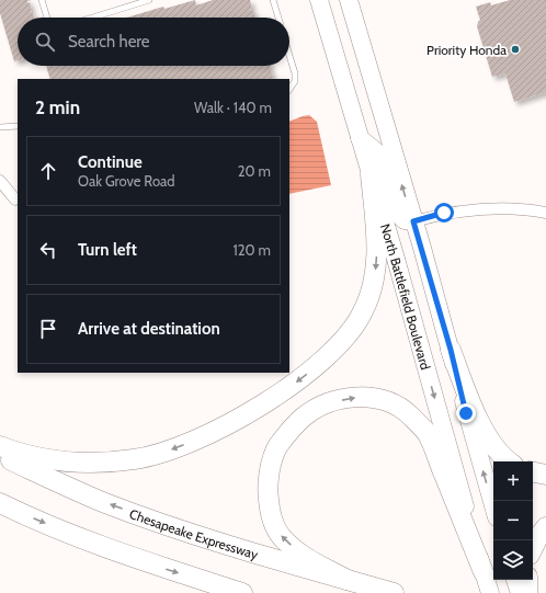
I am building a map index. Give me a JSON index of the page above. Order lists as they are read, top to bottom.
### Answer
{
  "streets": {
    "highway": ["Chesapeake Expressway"],
    "main road": ["North Battlefield Boulevard"]
  },
  "places": ["Priority Honda"],
  "page": {
    "search": "Search here",
    "heading": ["2 min", "Walk · 140 m"],
    "list": [
      ["Continue", "Oak Grove Road", "20 m"],
      ["Turn left", "120 m"],
      "Arrive at destination"
    ],
    "map_buttons": ["+", "−"]
  }
}
